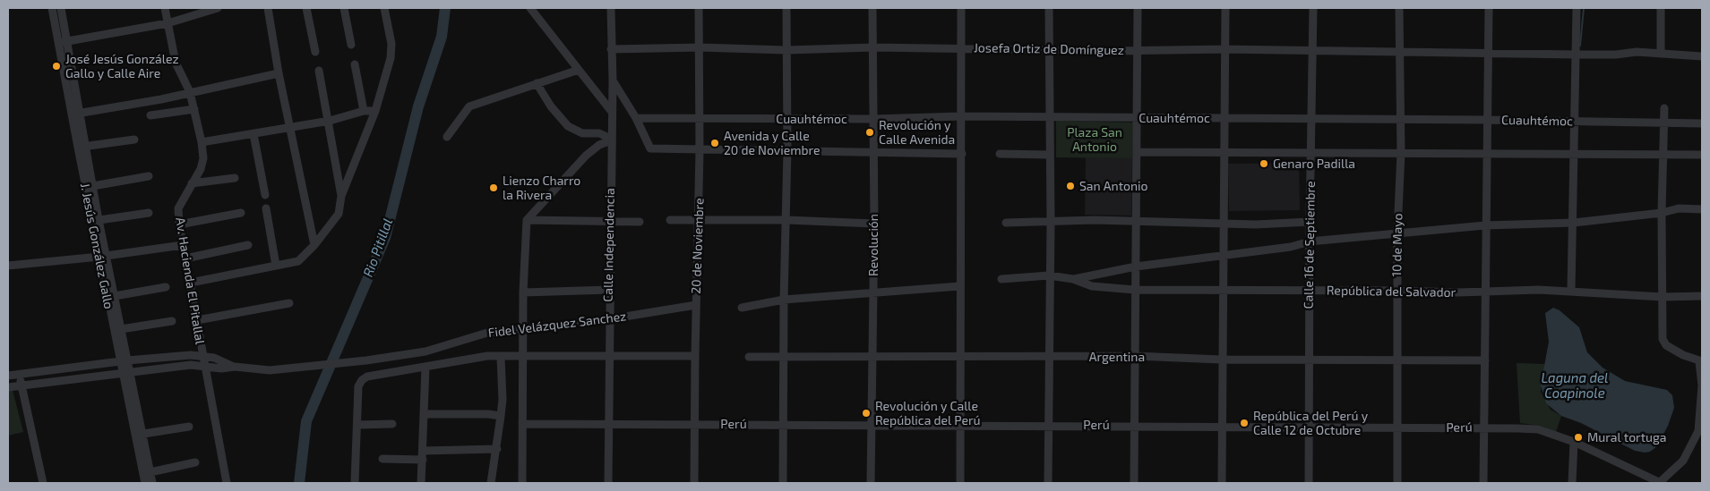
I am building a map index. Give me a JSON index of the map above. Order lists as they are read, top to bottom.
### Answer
{
  "streets": {
    "street": [
      "Josefa Ortiz de Domínguez",
      "Cuauhtémoc",
      "Calle Independencia",
      "Revolución",
      "Calle 16 de Septiembre",
      "10 de Mayo",
      "J. Jesús González Gallo",
      "20 de Noviembre",
      "Av. Hacienda El Pitallal",
      "República del Salvador",
      "Fidel Velázquez Sanchez",
      "Argentina",
      "Perú"
    ]
  },
  "crossings": [
    ["Josefa Ortiz de Domínguez", "Calle Independencia"],
    ["Josefa Ortiz de Domínguez", "Revolución"],
    ["Josefa Ortiz de Domínguez", "Calle 16 de Septiembre"],
    ["Josefa Ortiz de Domínguez", "10 de Mayo"],
    ["Josefa Ortiz de Domínguez", "20 de Noviembre"],
    ["Cuauhtémoc", "Revolución"],
    ["Cuauhtémoc", "Calle 16 de Septiembre"],
    ["Cuauhtémoc", "10 de Mayo"],
    ["Cuauhtémoc", "20 de Noviembre"],
    ["Calle Independencia", "Fidel Velázquez Sanchez"],
    ["Calle Independencia", "Perú"],
    ["Revolución", "Argentina"],
    ["Revolución", "Perú"],
    ["Calle 16 de Septiembre", "República del Salvador"],
    ["Calle 16 de Septiembre", "Argentina"],
    ["Calle 16 de Septiembre", "Perú"],
    ["10 de Mayo", "República del Salvador"],
    ["10 de Mayo", "Argentina"],
    ["10 de Mayo", "Perú"],
    ["20 de Noviembre", "Fidel Velázquez Sanchez"],
    ["20 de Noviembre", "Perú"]
  ],
  "water": ["Rio Pitillal", "Laguna del Coapinole"],
  "parks": ["Plaza San Antonio"],
  "places": [
    "José Jesús González Gallo y Calle Aire",
    "Revolución y Calle Avenida",
    "Avenida y Calle 20 de Noviembre",
    "Genaro Padilla",
    "San Antonio",
    "Lienzo Charro la Rivera",
    "Revolución y Calle República del Perú",
    "República del Perú y Calle 12 de Octubre",
    "Mural tortuga"
  ]
}
